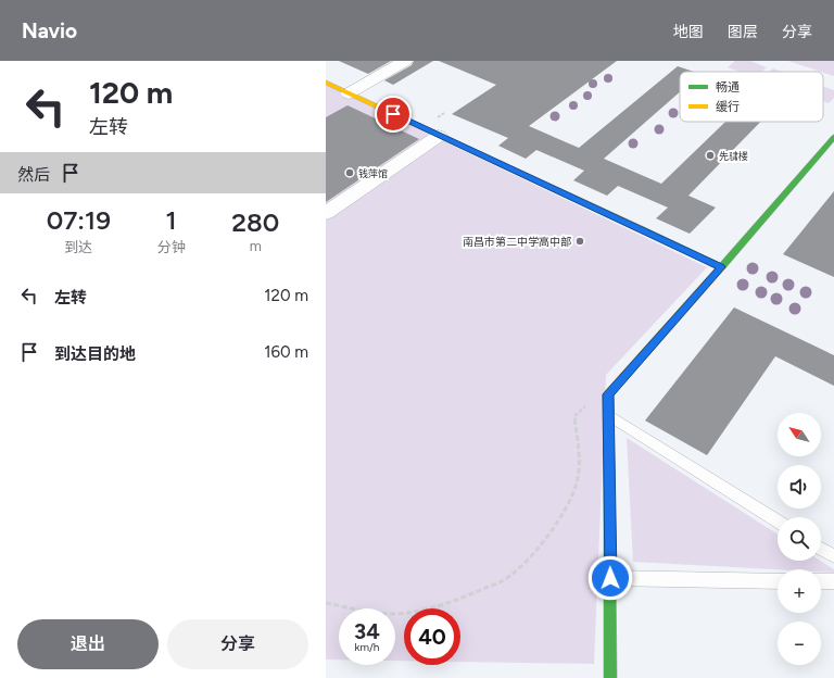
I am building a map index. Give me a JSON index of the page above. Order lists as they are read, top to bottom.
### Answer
{
  "places": ["先骕楼", "钱萍馆", "南昌市第二中学高中部"],
  "legend": ["畅通", "缓行"],
  "north": "top left",
  "page": {
    "header": "Navio",
    "nav": ["地图", "图层", "分享"],
    "turn": ["120 m", "左转"],
    "then": "然后",
    "eta": [
      "07:19",
      "到达",
      "1",
      "分钟",
      "280",
      "m"
    ],
    "list": [
      {
        "name": "左转",
        "value": "120 m"
      },
      {
        "name": "到达目的地",
        "value": "160 m"
      }
    ],
    "map_buttons": ["+", "−"],
    "speed": "34 km/h",
    "limit": "40",
    "buttons": ["退出", "分享"]
  }
}
